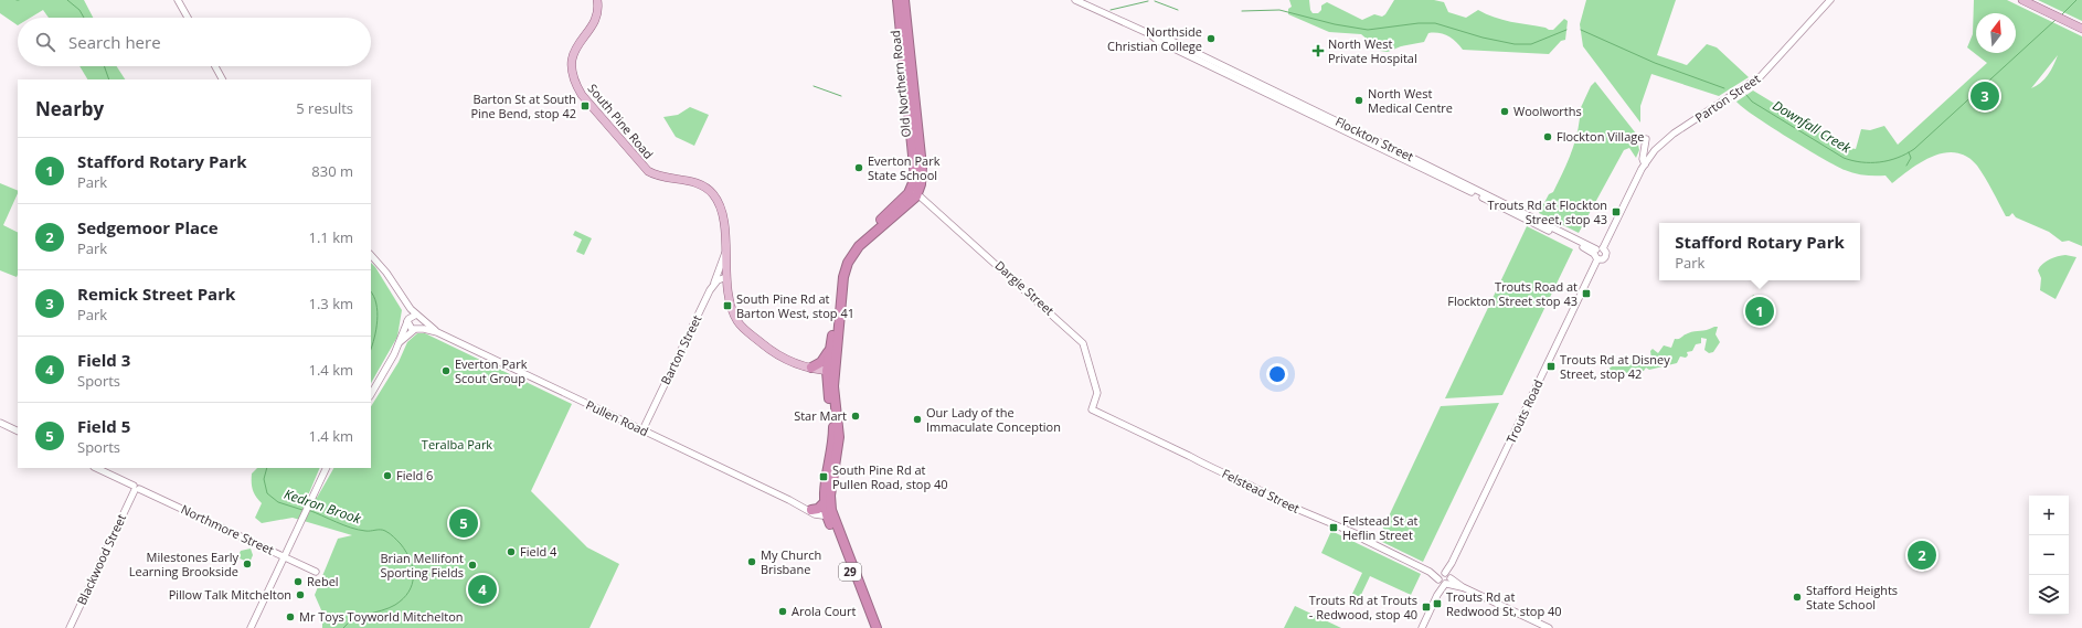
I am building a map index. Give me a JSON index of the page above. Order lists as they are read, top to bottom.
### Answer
{
  "streets": {
    "highway": ["Old Northern Road", "29"],
    "main road": ["South Pine Road"],
    "street": [
      "Parton Street",
      "Flockton Street",
      "Dargie Street",
      "Barton Street",
      "Trouts Road",
      "Pullen Road",
      "Felstead Street",
      "Northmore Street",
      "Blackwood Street"
    ]
  },
  "crossings": [
    ["Old Northern Road", "Dargie Street"],
    ["Parton Street", "Trouts Road"],
    ["South Pine Road", "Barton Street"],
    ["South Pine Road", "29"],
    ["Flockton Street", "Trouts Road"],
    ["Dargie Street", "Felstead Street"],
    ["Barton Street", "Pullen Road"],
    ["Trouts Road", "Felstead Street"],
    ["Pullen Road", "29"],
    ["Northmore Street", "Blackwood Street"]
  ],
  "water": ["Downfall Creek", "Kedron Brook"],
  "parks": ["Teralba Park"],
  "places": {
    "other": [
      "Northside Christian College",
      "North West Medical Centre",
      "Woolworths",
      "Flockton Village",
      "Everton Park State School",
      "Everton Park Scout Group",
      "Star Mart",
      "Our Lady of the Immaculate Conception",
      "Field 6",
      "Field 4",
      "My Church Brisbane",
      "Milestones Early Learning Brookside",
      "Brian Mellifont Sporting Fields",
      "Rebel",
      "Pillow Talk Mitchelton",
      "Stafford Heights State School",
      "Arola Court",
      "Mr Toys Toyworld Mitchelton"
    ],
    "health": ["North West Private Hospital"],
    "transit": [
      "Barton St at South Pine Bend, stop 42",
      "Trouts Rd at Flockton Street, stop 43",
      "Trouts Road at Flockton Street stop 43",
      "South Pine Rd at Barton West, stop 41",
      "Trouts Rd at Disney Street, stop 42",
      "South Pine Rd at Pullen Road, stop 40",
      "Felstead St at Heflin Street",
      "Trouts Rd at Redwood St, stop 40",
      "Trouts Rd at Trouts - Redwood, stop 40"
    ]
  },
  "north": "top",
  "page": {
    "search": "Search here",
    "pins": [
      "3",
      "1",
      "5",
      "2",
      "4"
    ],
    "heading": ["Nearby", "5 results"],
    "list": [
      {
        "mark": "1",
        "name": "Stafford Rotary Park",
        "note": "Park",
        "value": "830 m"
      },
      {
        "mark": "2",
        "name": "Sedgemoor Place",
        "note": "Park",
        "value": "1.1 km"
      },
      {
        "mark": "3",
        "name": "Remick Street Park",
        "note": "Park",
        "value": "1.3 km"
      },
      {
        "mark": "4",
        "name": "Field 3",
        "note": "Sports",
        "value": "1.4 km"
      },
      {
        "mark": "5",
        "name": "Field 5",
        "note": "Sports",
        "value": "1.4 km"
      }
    ],
    "popup": ["Stafford Rotary Park", "Park"],
    "map_buttons": ["+", "−"]
  }
}
